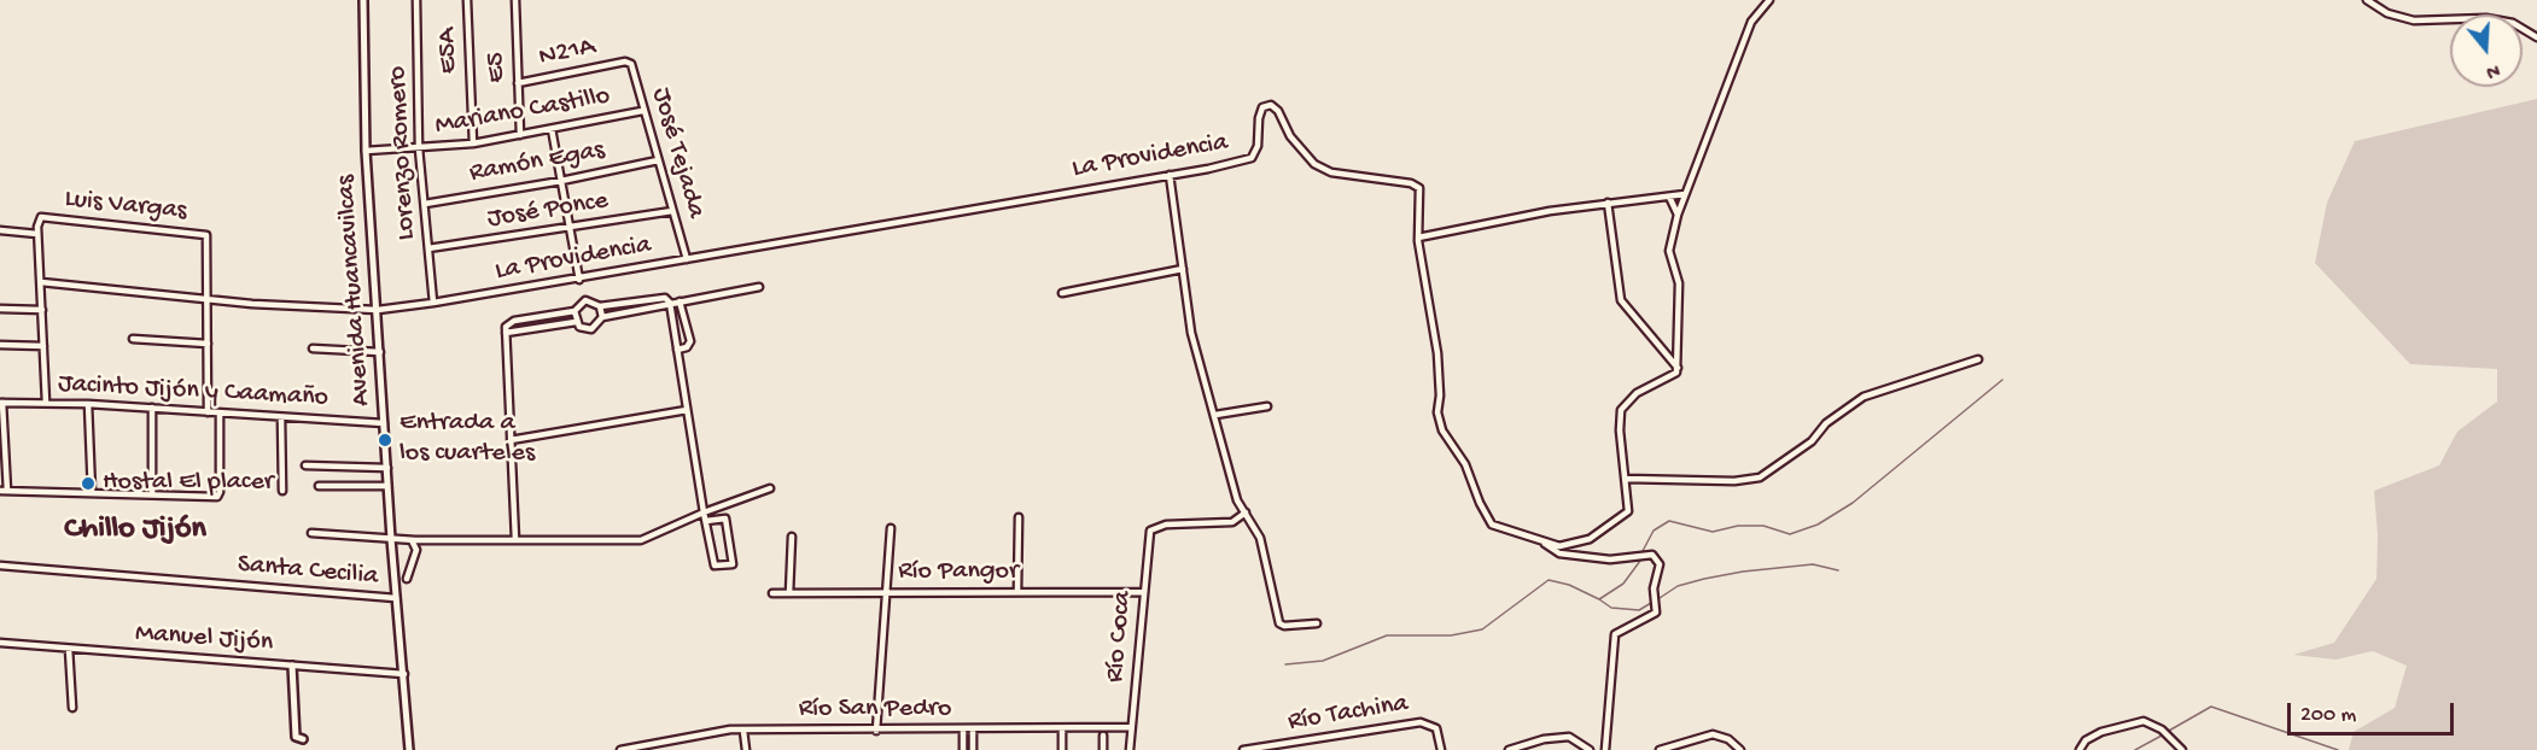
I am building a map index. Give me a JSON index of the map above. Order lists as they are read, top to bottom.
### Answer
{
  "streets": {
    "street": [
      "E5A",
      "N21A",
      "E5",
      "Mariano Castillo",
      "Lorenzo Romero",
      "José Tejada",
      "La Providencia",
      "Ramón Egas",
      "Luis Vargas",
      "José Ponce",
      "Avenida Huancavilcas",
      "Jacinto Jijón y Caamaño",
      "Santa Cecilia",
      "Río Pangor",
      "Río Coca",
      "Manuel Jijón",
      "Río San Pedro",
      "Río Tachina"
    ]
  },
  "crossings": [
    ["E5A", "Mariano Castillo"],
    ["N21A", "E5"],
    ["N21A", "José Tejada"],
    ["E5", "Mariano Castillo"],
    ["Mariano Castillo", "Lorenzo Romero"],
    ["Mariano Castillo", "José Tejada"],
    ["Mariano Castillo", "Avenida Huancavilcas"],
    ["Lorenzo Romero", "La Providencia"],
    ["Lorenzo Romero", "Ramón Egas"],
    ["Lorenzo Romero", "José Ponce"],
    ["José Tejada", "La Providencia"],
    ["José Tejada", "Ramón Egas"],
    ["José Tejada", "José Ponce"],
    ["La Providencia", "Luis Vargas"],
    ["La Providencia", "Avenida Huancavilcas"],
    ["Avenida Huancavilcas", "Jacinto Jijón y Caamaño"],
    ["Avenida Huancavilcas", "Santa Cecilia"],
    ["Avenida Huancavilcas", "Manuel Jijón"],
    ["Río Pangor", "Río Coca"],
    ["Río Coca", "Río San Pedro"]
  ],
  "districts": ["Chillo Jijón"],
  "places": ["Entrada a los cuarteles", "Hostal El placer"],
  "scale_bar": "200 m",
  "north": "bottom"
}
